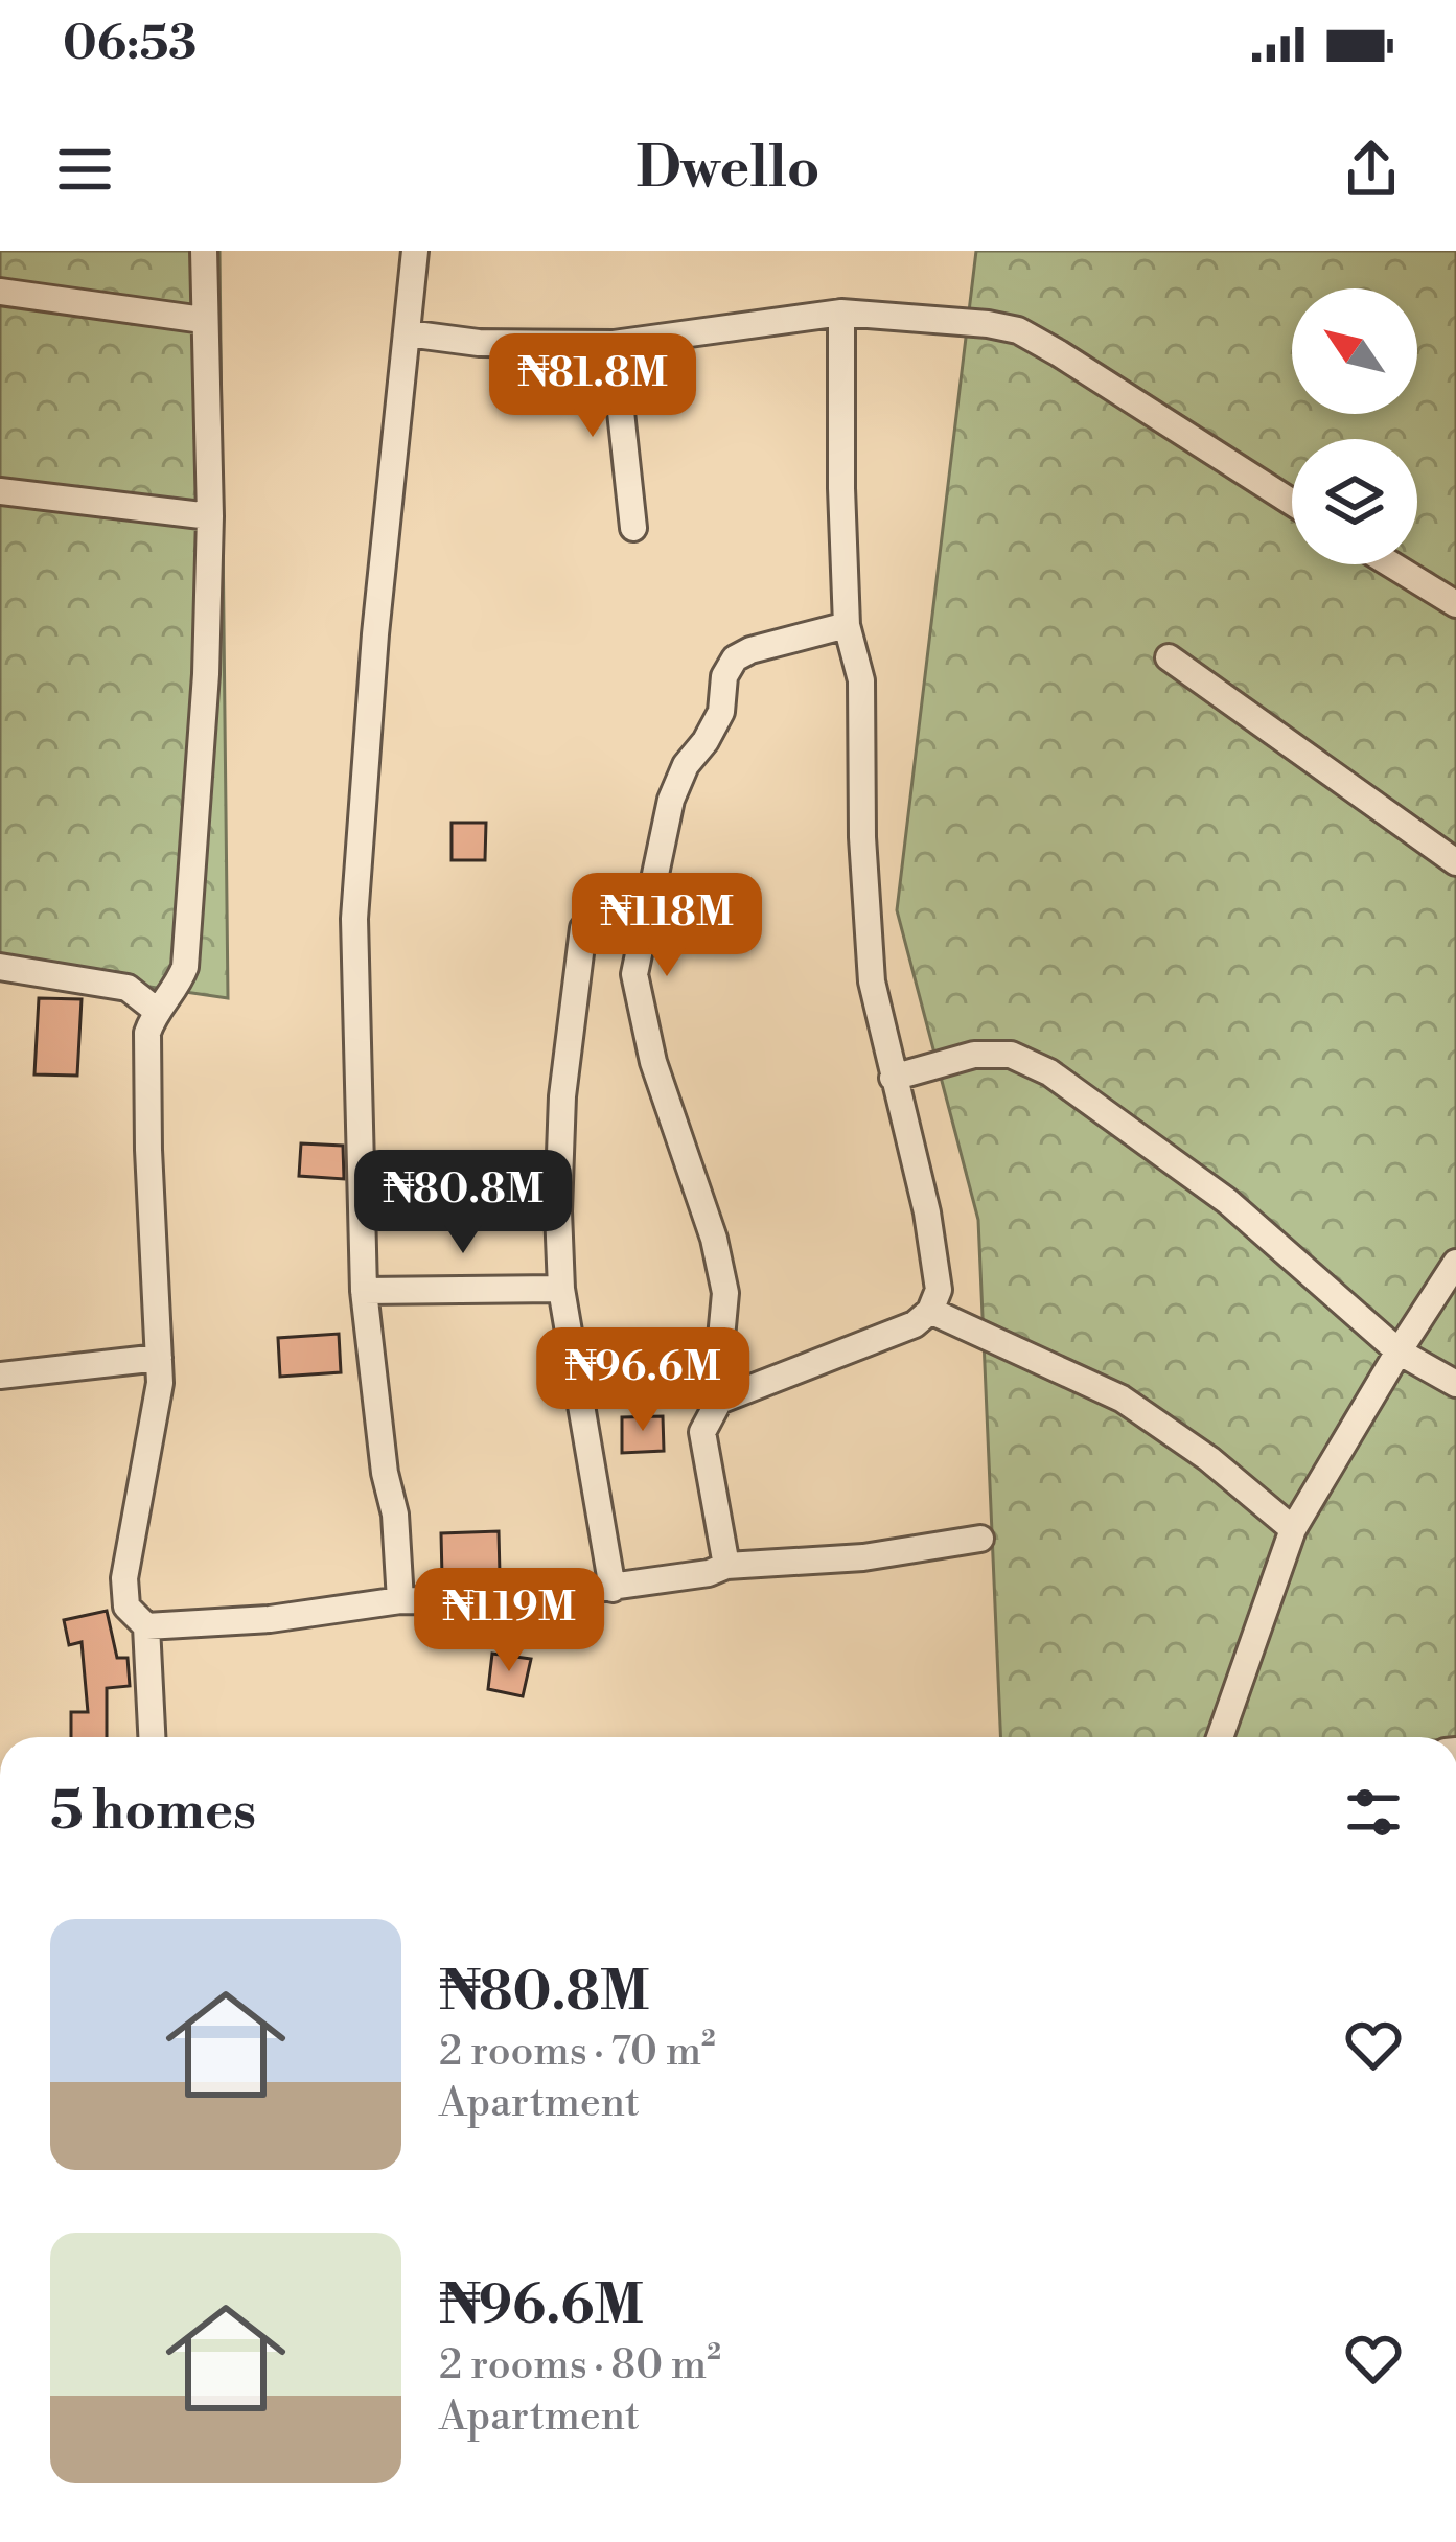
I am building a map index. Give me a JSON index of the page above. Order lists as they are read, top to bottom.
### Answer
{
  "north": "top left",
  "page": {
    "status": "06:53",
    "header": "Dwello",
    "price": [
      "₦81.8M",
      "₦118M",
      "₦80.8M",
      "₦96.6M",
      "₦119M"
    ],
    "heading": "5 homes",
    "list": [
      {
        "name": "₦80.8M",
        "note": "2 rooms · 70 m² · Apartment"
      },
      {
        "name": "₦96.6M",
        "note": "2 rooms · 80 m² · Apartment"
      }
    ]
  }
}
